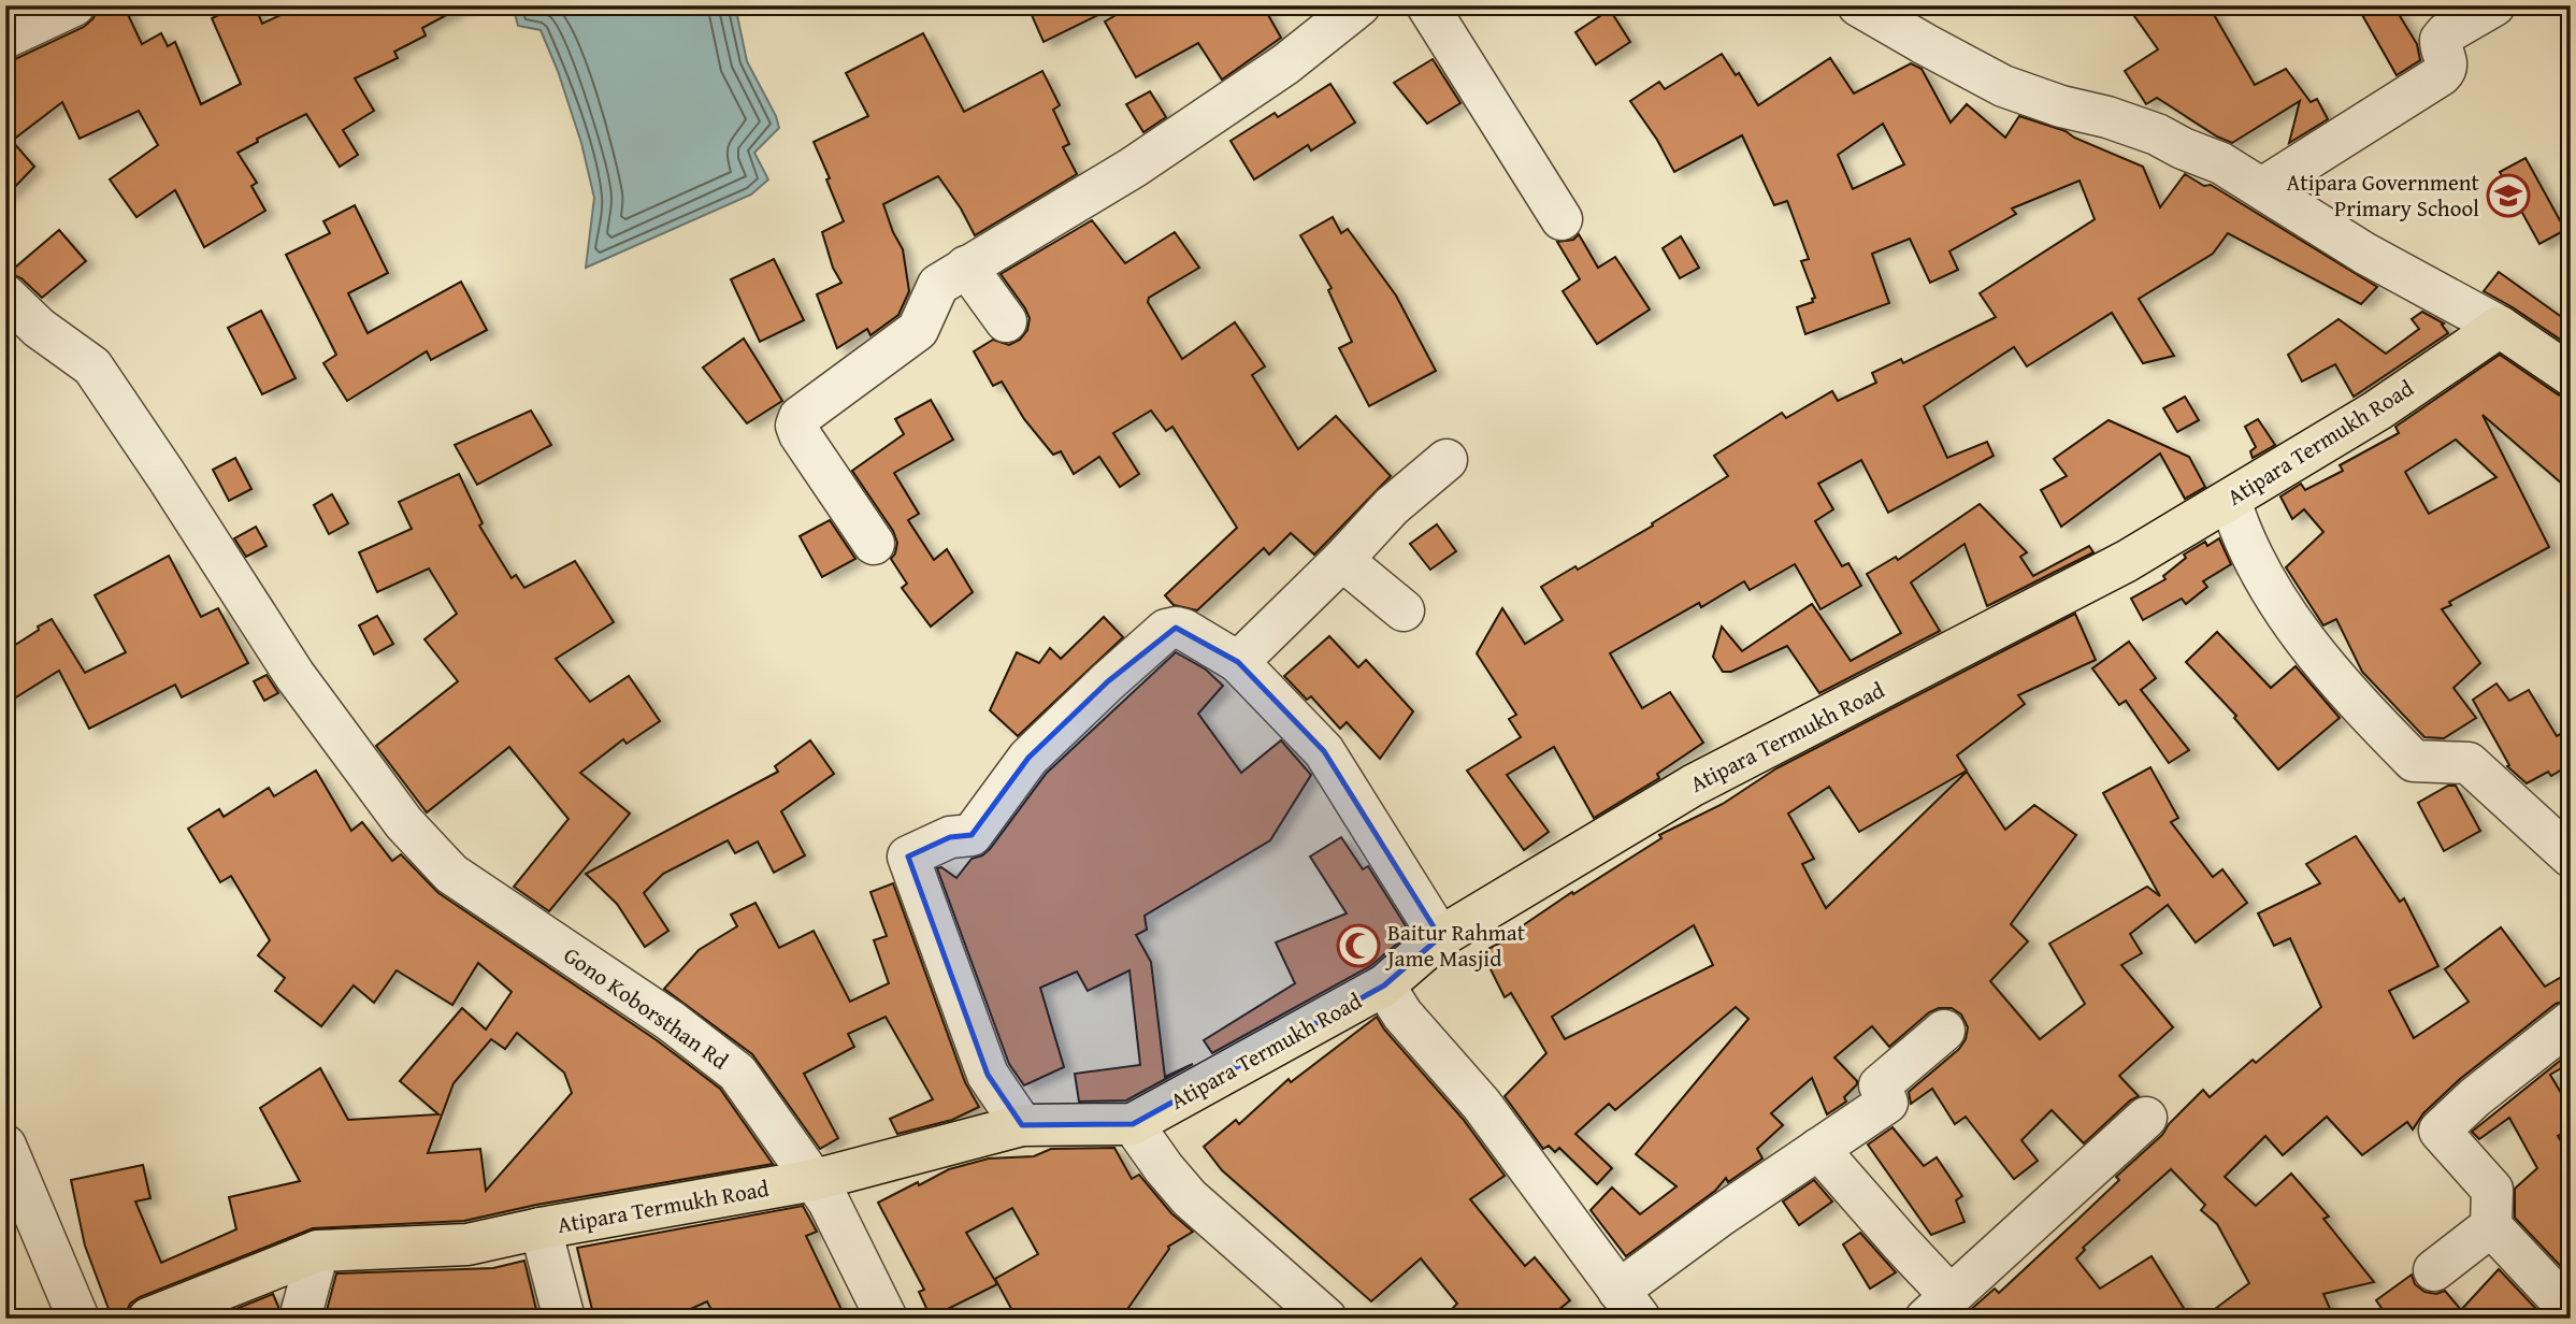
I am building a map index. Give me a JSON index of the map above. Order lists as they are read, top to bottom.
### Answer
{
  "streets": {
    "main road": ["Atipara Termukh Road"],
    "street": ["Gono Koborsthan Rd"]
  },
  "crossings": [
    ["Atipara Termukh Road", "Gono Koborsthan Rd"]
  ],
  "places": {
    "school or university": ["Atipara Government Primary School"],
    "mosque": ["Baitur Rahmat Jame Masjid"]
  }
}
